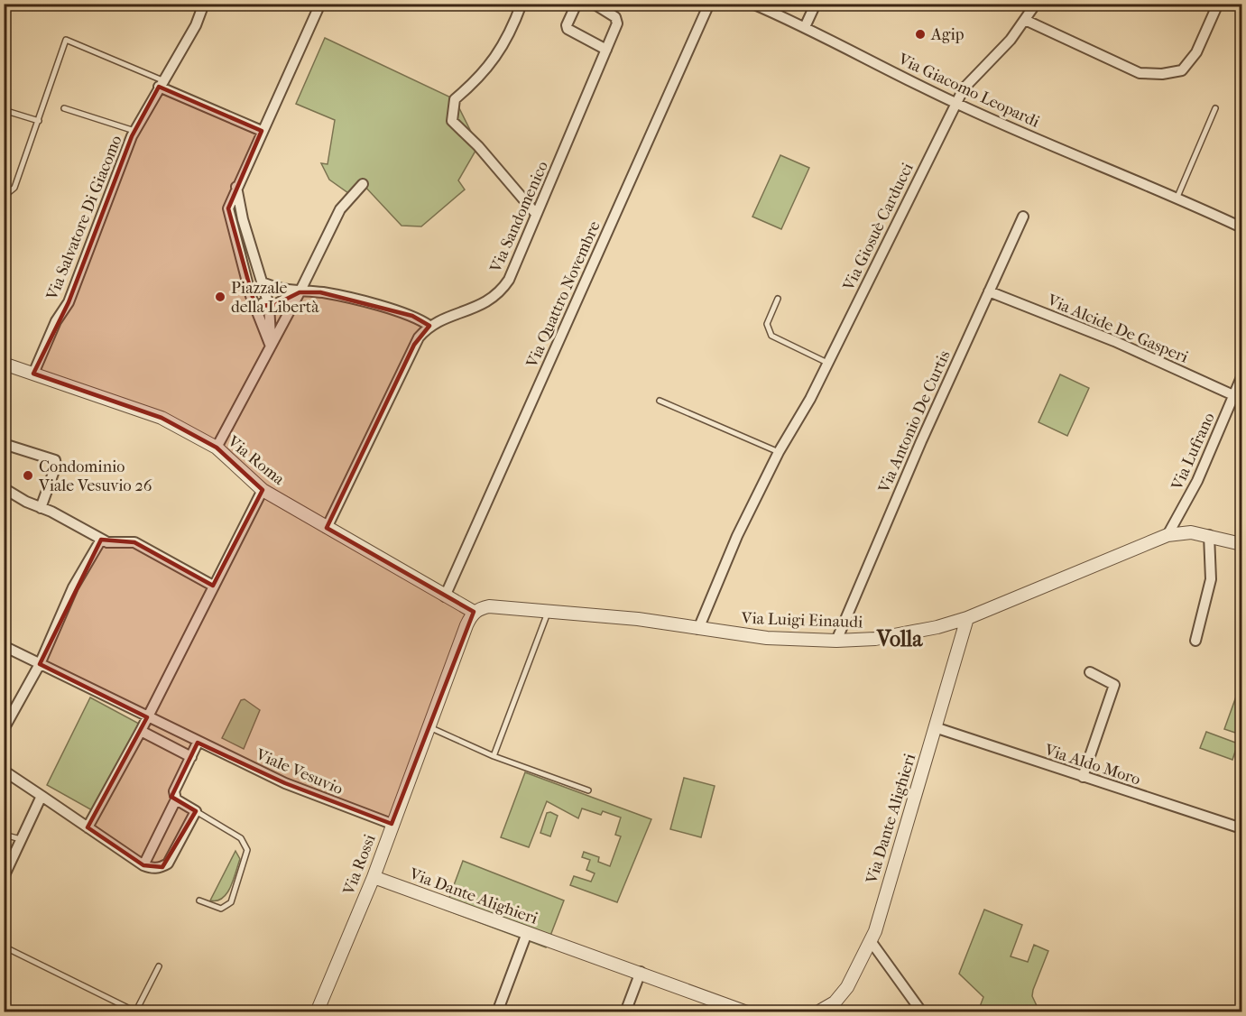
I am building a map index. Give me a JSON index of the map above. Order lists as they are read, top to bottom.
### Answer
{
  "streets": {
    "street": [
      "Via Giacomo Leopardi",
      "Via Sandomenico",
      "Via Salvatore Di Giacomo",
      "Via Giosuè Carducci",
      "Via Quattro Novembre",
      "Via Alcide De Gasperi",
      "Via Antonio De Curtis",
      "Via Lufrano",
      "Via Roma",
      "Via Luigi Einaudi",
      "Via Aldo Moro",
      "Viale Vesuvio",
      "Via Dante Alighieri",
      "Via Rossi"
    ]
  },
  "crossings": [
    ["Via Giacomo Leopardi", "Via Giosuè Carducci"],
    ["Via Salvatore Di Giacomo", "Via Roma"],
    ["Via Giosuè Carducci", "Via Luigi Einaudi"],
    ["Via Quattro Novembre", "Via Roma"],
    ["Via Alcide De Gasperi", "Via Antonio De Curtis"],
    ["Via Alcide De Gasperi", "Via Lufrano"],
    ["Via Antonio De Curtis", "Via Luigi Einaudi"],
    ["Via Lufrano", "Via Luigi Einaudi"],
    ["Via Roma", "Via Luigi Einaudi"],
    ["Via Roma", "Via Rossi"],
    ["Via Luigi Einaudi", "Via Dante Alighieri"],
    ["Via Luigi Einaudi", "Via Rossi"],
    ["Via Aldo Moro", "Via Dante Alighieri"],
    ["Viale Vesuvio", "Via Rossi"],
    ["Via Dante Alighieri", "Via Rossi"]
  ],
  "districts": ["Volla"],
  "places": ["Agip", "Piazzale della Libertà", "Condominio Viale Vesuvio 26"]
}
